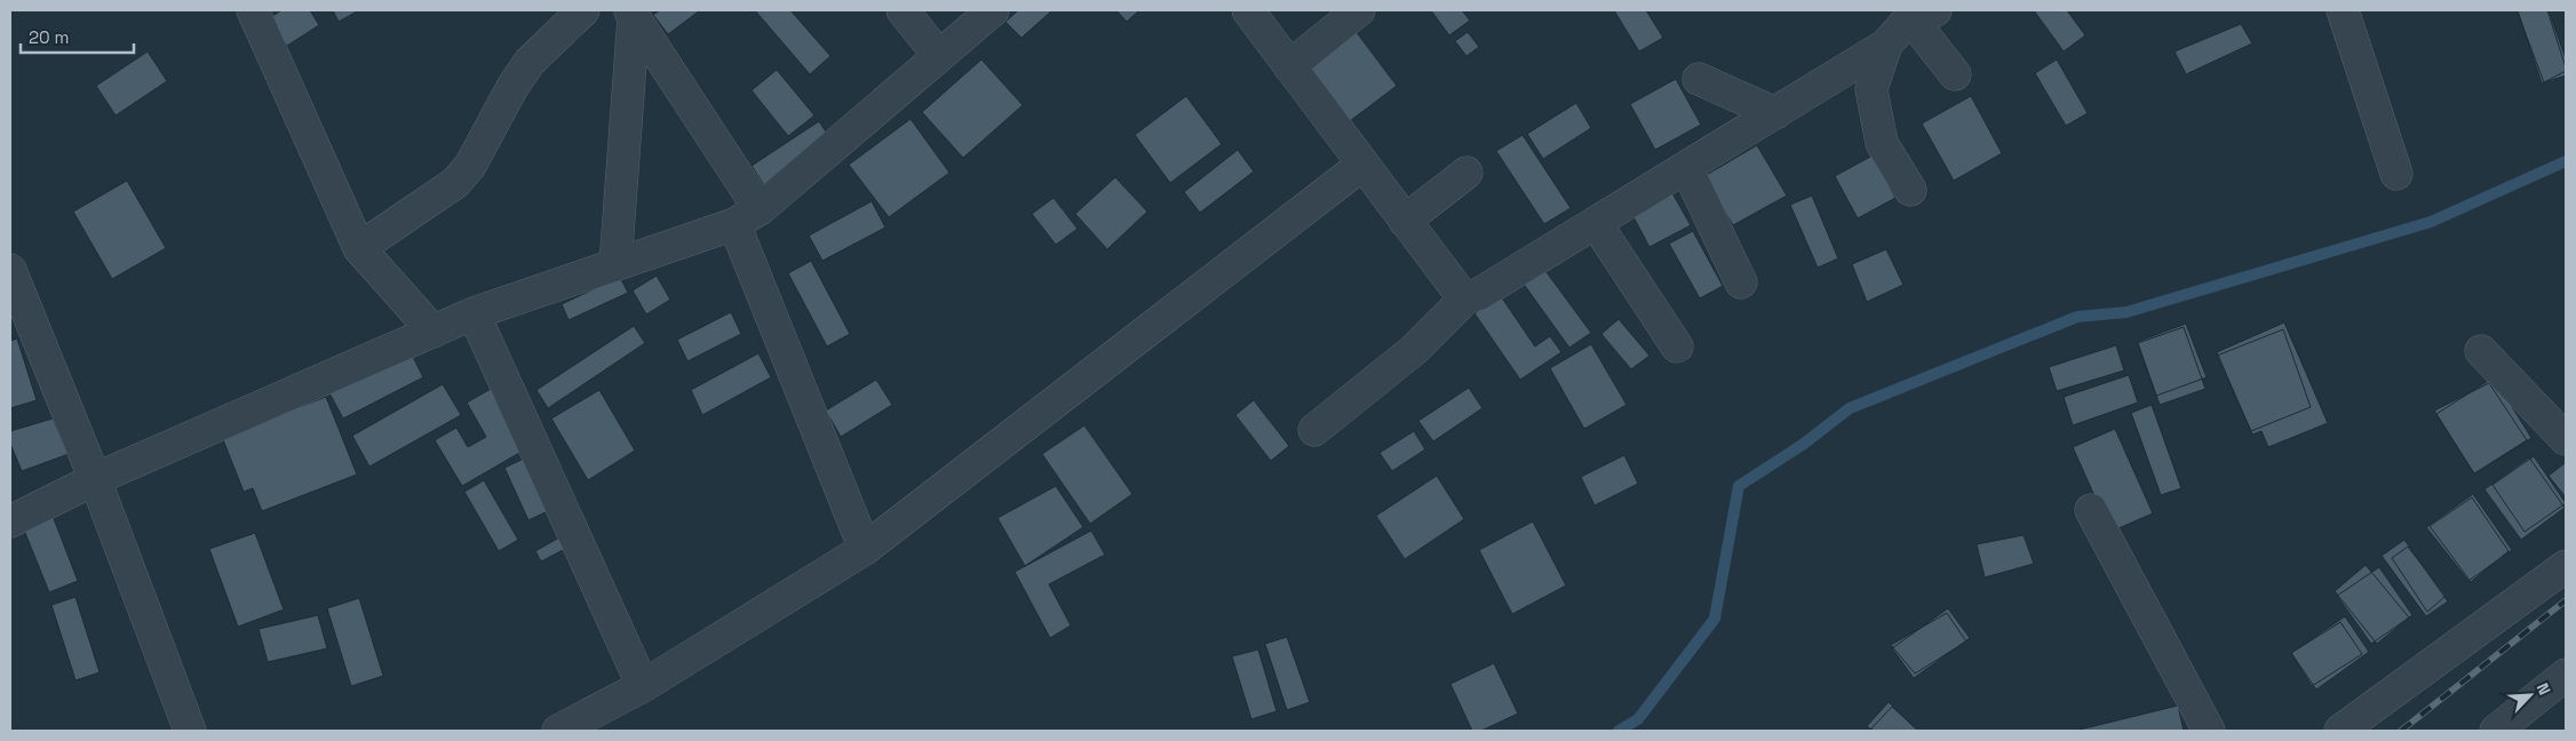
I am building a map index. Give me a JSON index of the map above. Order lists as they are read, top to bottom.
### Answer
{
  "scale_bar": "20 m",
  "north": "top right"
}
